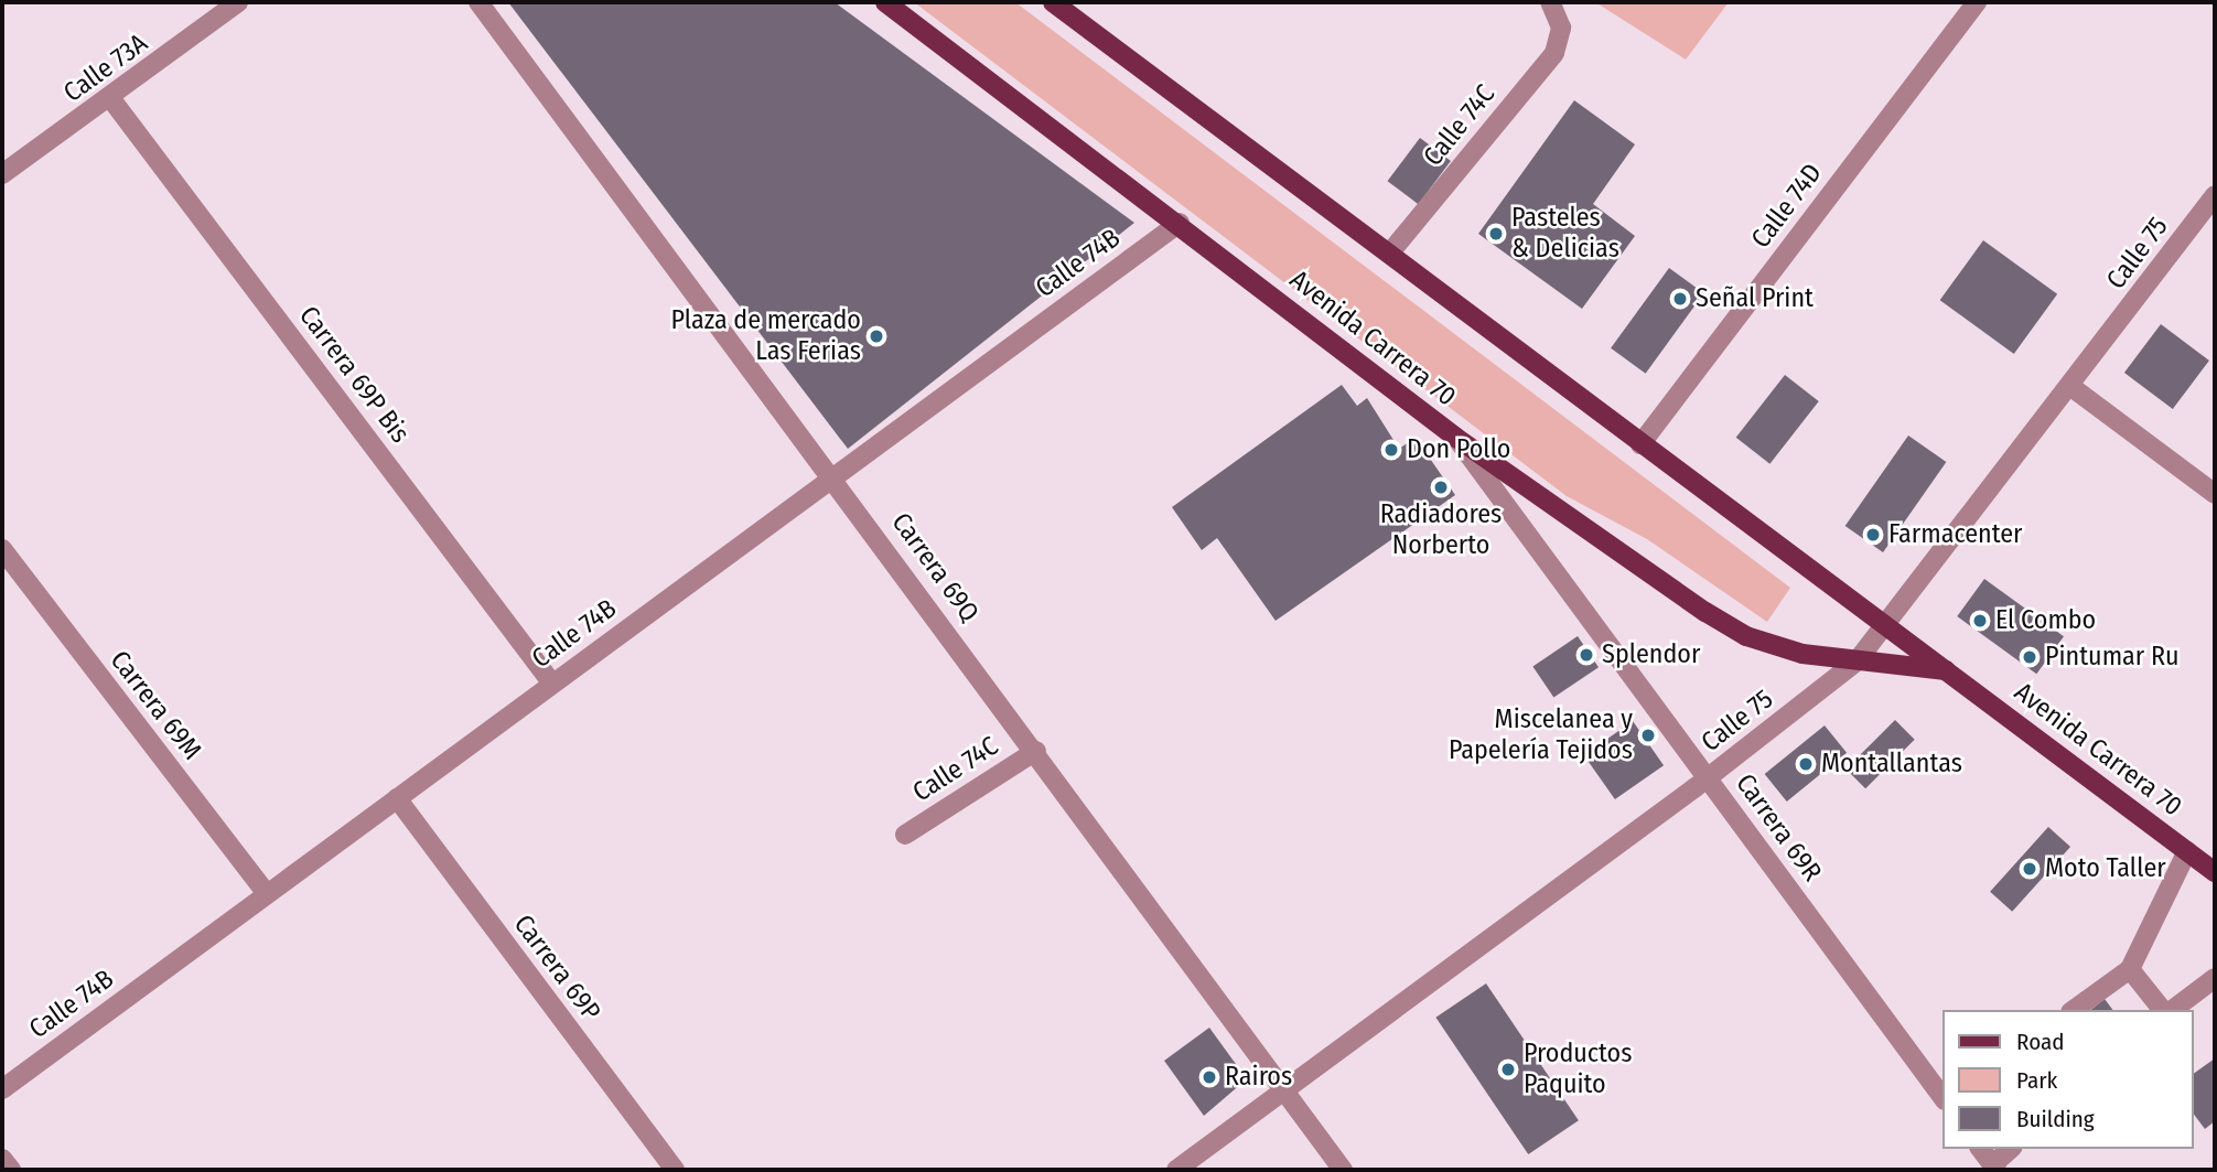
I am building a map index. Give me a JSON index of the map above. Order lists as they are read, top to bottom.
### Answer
{
  "streets": {
    "main road": ["Avenida Carrera 70"],
    "street": [
      "Calle 73A",
      "Calle 74C",
      "Calle 74D",
      "Calle 75",
      "Calle 74B",
      "Carrera 69P Bis",
      "Carrera 69Q",
      "Carrera 69M",
      "Carrera 69R",
      "Carrera 69P"
    ]
  },
  "crossings": [
    ["Calle 73A", "Carrera 69P Bis"],
    ["Calle 74C", "Avenida Carrera 70"],
    ["Calle 74C", "Carrera 69Q"],
    ["Calle 74D", "Avenida Carrera 70"],
    ["Calle 75", "Avenida Carrera 70"],
    ["Calle 75", "Carrera 69Q"],
    ["Calle 75", "Carrera 69R"],
    ["Calle 74B", "Avenida Carrera 70"],
    ["Calle 74B", "Carrera 69P Bis"],
    ["Calle 74B", "Carrera 69Q"],
    ["Calle 74B", "Carrera 69M"],
    ["Calle 74B", "Carrera 69P"],
    ["Avenida Carrera 70", "Carrera 69R"]
  ],
  "places": [
    "Pasteles & Delicias",
    "Señal Print",
    "Plaza de mercado Las Ferias",
    "Don Pollo",
    "Radiadores Norberto",
    "Farmacenter",
    "El Combo",
    "Splendor",
    "Pintumar Ru",
    "Miscelanea y Papelería Tejidos",
    "Montallantas",
    "Moto Taller",
    "Productos Paquito",
    "Rairos"
  ],
  "legend": ["Road", "Park", "Building"]
}
